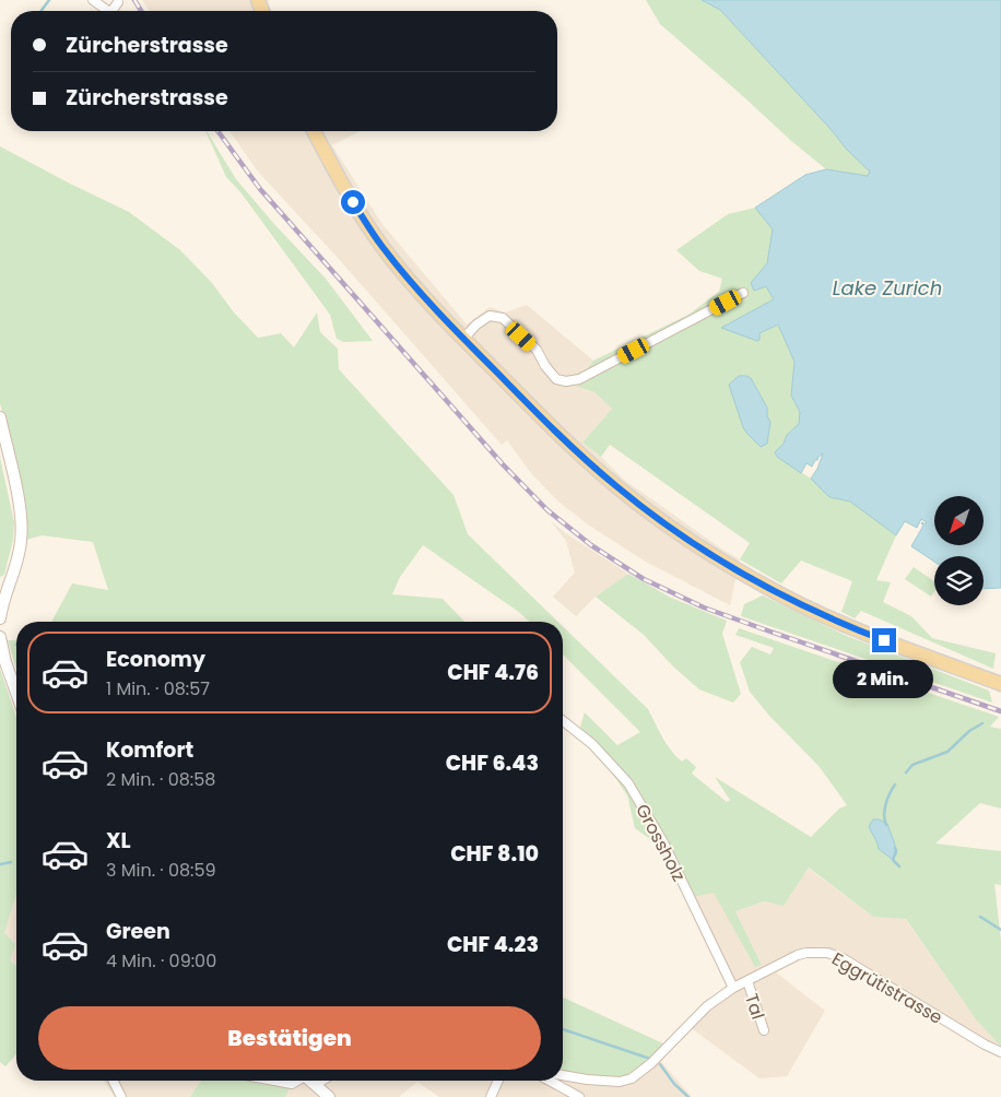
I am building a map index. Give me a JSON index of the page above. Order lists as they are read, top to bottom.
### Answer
{
  "streets": {
    "street": ["Grossholz", "Eggrütistrasse", "Tal"]
  },
  "crossings": [
    ["Grossholz", "Eggrütistrasse"],
    ["Eggrütistrasse", "Tal"]
  ],
  "water": ["Lake Zurich"],
  "north": "bottom left",
  "page": {
    "banner": ["Zürcherstrasse", "Zürcherstrasse"],
    "list": [
      {
        "name": "Economy",
        "note": "1 Min. · 08:57",
        "value": "CHF 4.76"
      },
      {
        "name": "Komfort",
        "note": "2 Min. · 08:58",
        "value": "CHF 6.43"
      },
      {
        "name": "XL",
        "note": "3 Min. · 08:59",
        "value": "CHF 8.10"
      },
      {
        "name": "Green",
        "note": "4 Min. · 09:00",
        "value": "CHF 4.23"
      }
    ],
    "bubble": "2 Min.",
    "buttons": "Bestätigen"
  }
}
